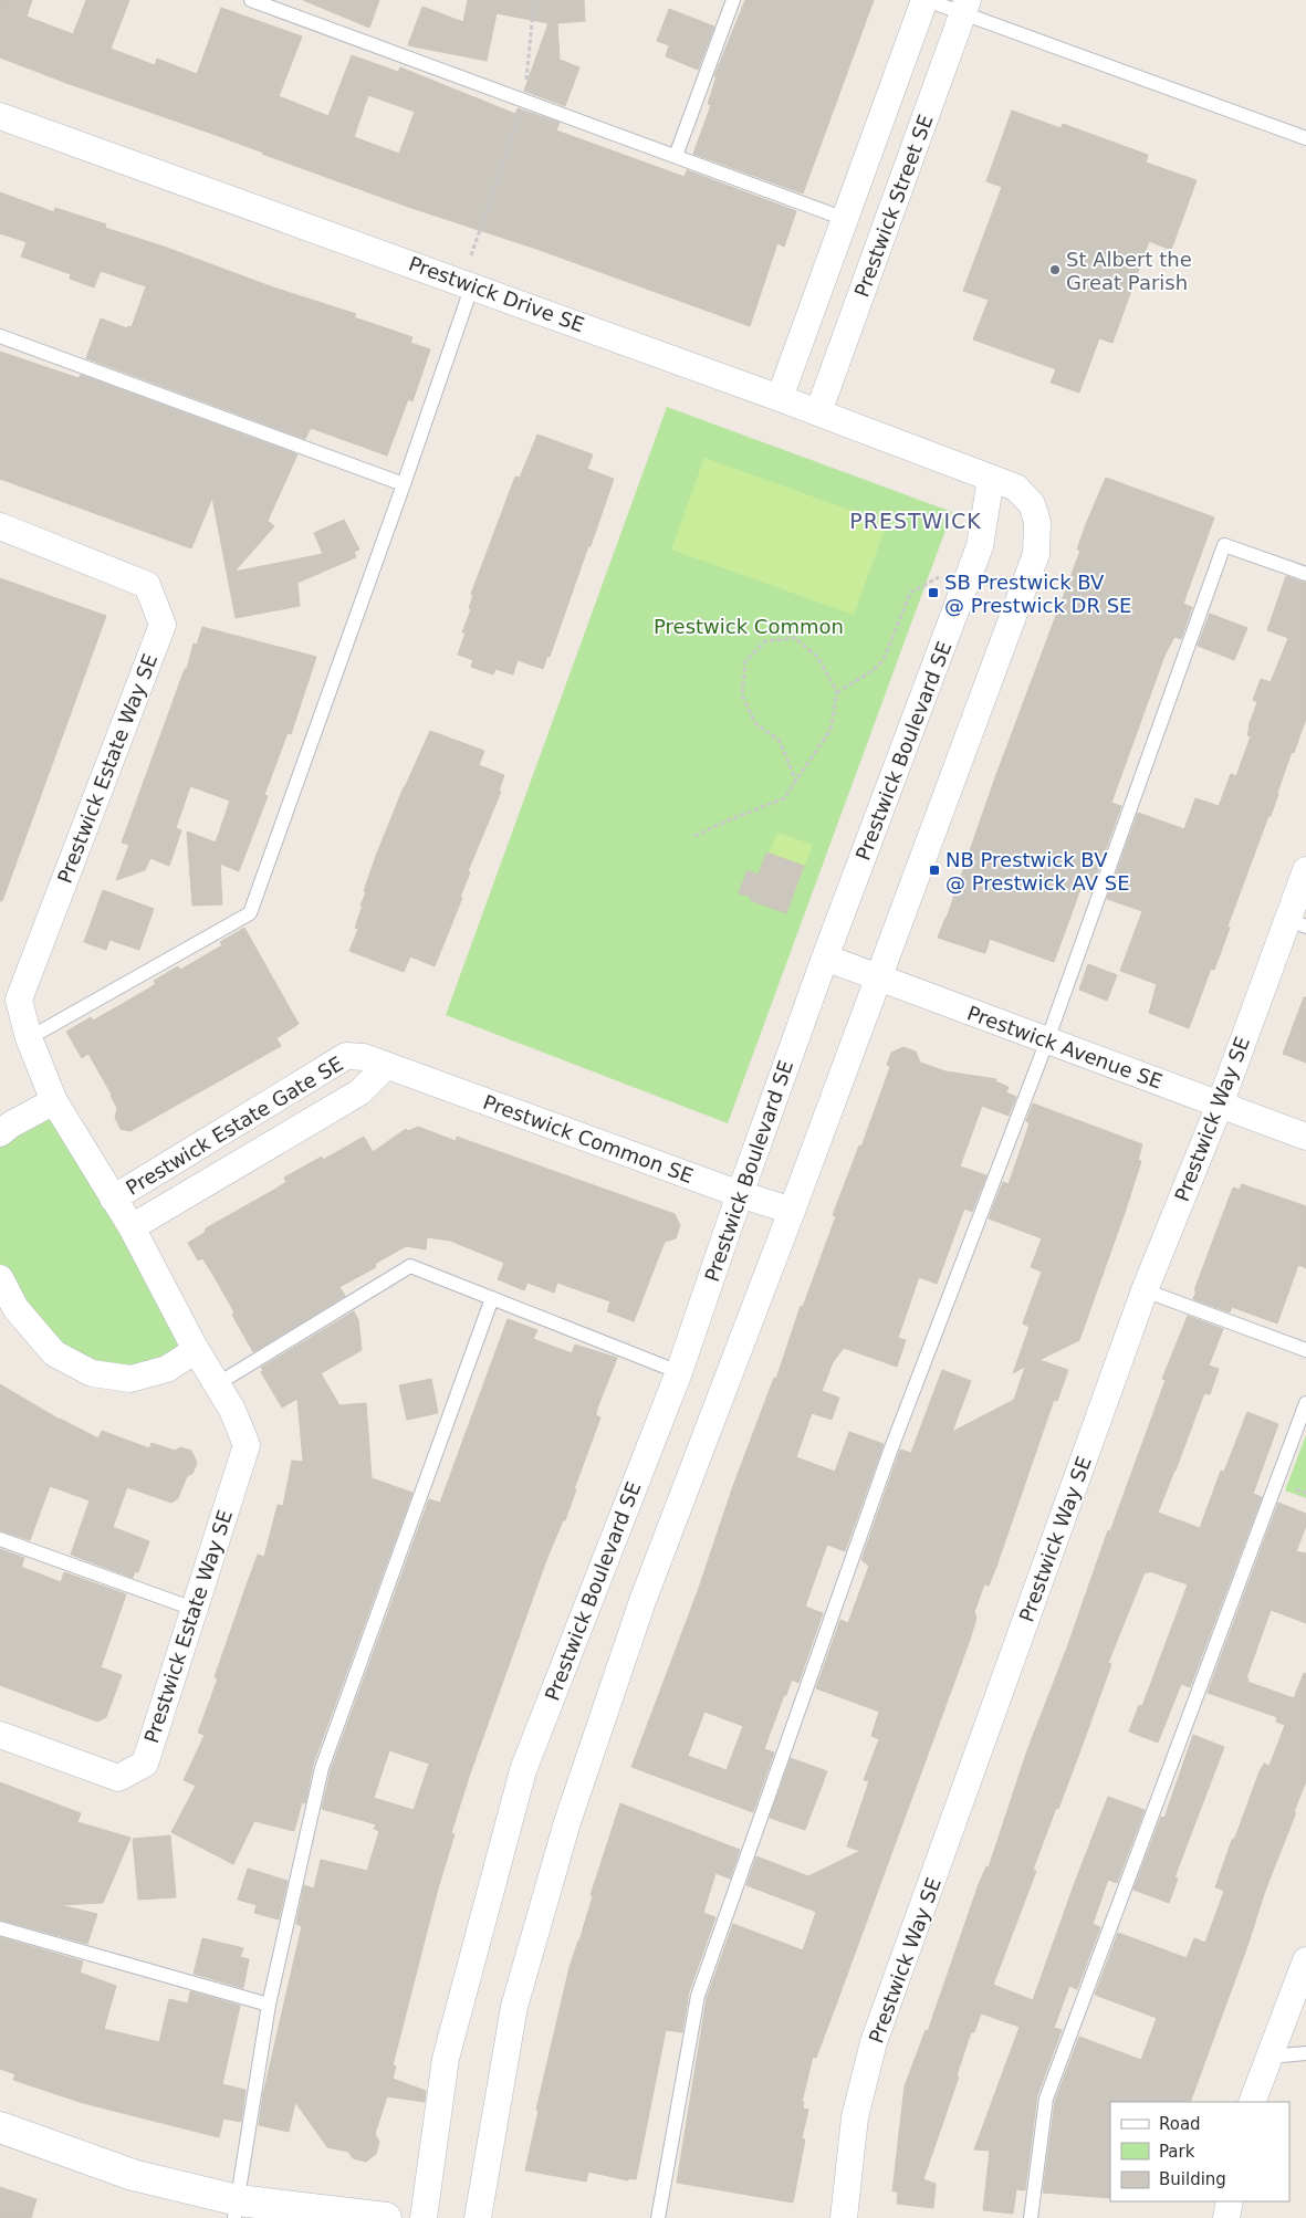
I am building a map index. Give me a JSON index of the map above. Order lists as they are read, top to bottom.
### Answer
{
  "streets": {
    "street": [
      "Prestwick Street SE",
      "Prestwick Drive SE",
      "Prestwick Boulevard SE",
      "Prestwick Estate Way SE",
      "Prestwick Avenue SE",
      "Prestwick Way SE",
      "Prestwick Estate Gate SE",
      "Prestwick Common SE"
    ]
  },
  "crossings": [
    ["Prestwick Street SE", "Prestwick Drive SE"],
    ["Prestwick Drive SE", "Prestwick Boulevard SE"],
    ["Prestwick Boulevard SE", "Prestwick Avenue SE"],
    ["Prestwick Boulevard SE", "Prestwick Common SE"],
    ["Prestwick Estate Way SE", "Prestwick Estate Gate SE"],
    ["Prestwick Avenue SE", "Prestwick Way SE"],
    ["Prestwick Estate Gate SE", "Prestwick Common SE"]
  ],
  "districts": ["PRESTWICK"],
  "parks": ["Prestwick Common"],
  "places": {
    "other": ["St Albert the Great Parish"],
    "transit": ["SB Prestwick BV @ Prestwick DR SE", "NB Prestwick BV @ Prestwick AV SE"]
  },
  "legend": ["Road", "Park", "Building"]
}
